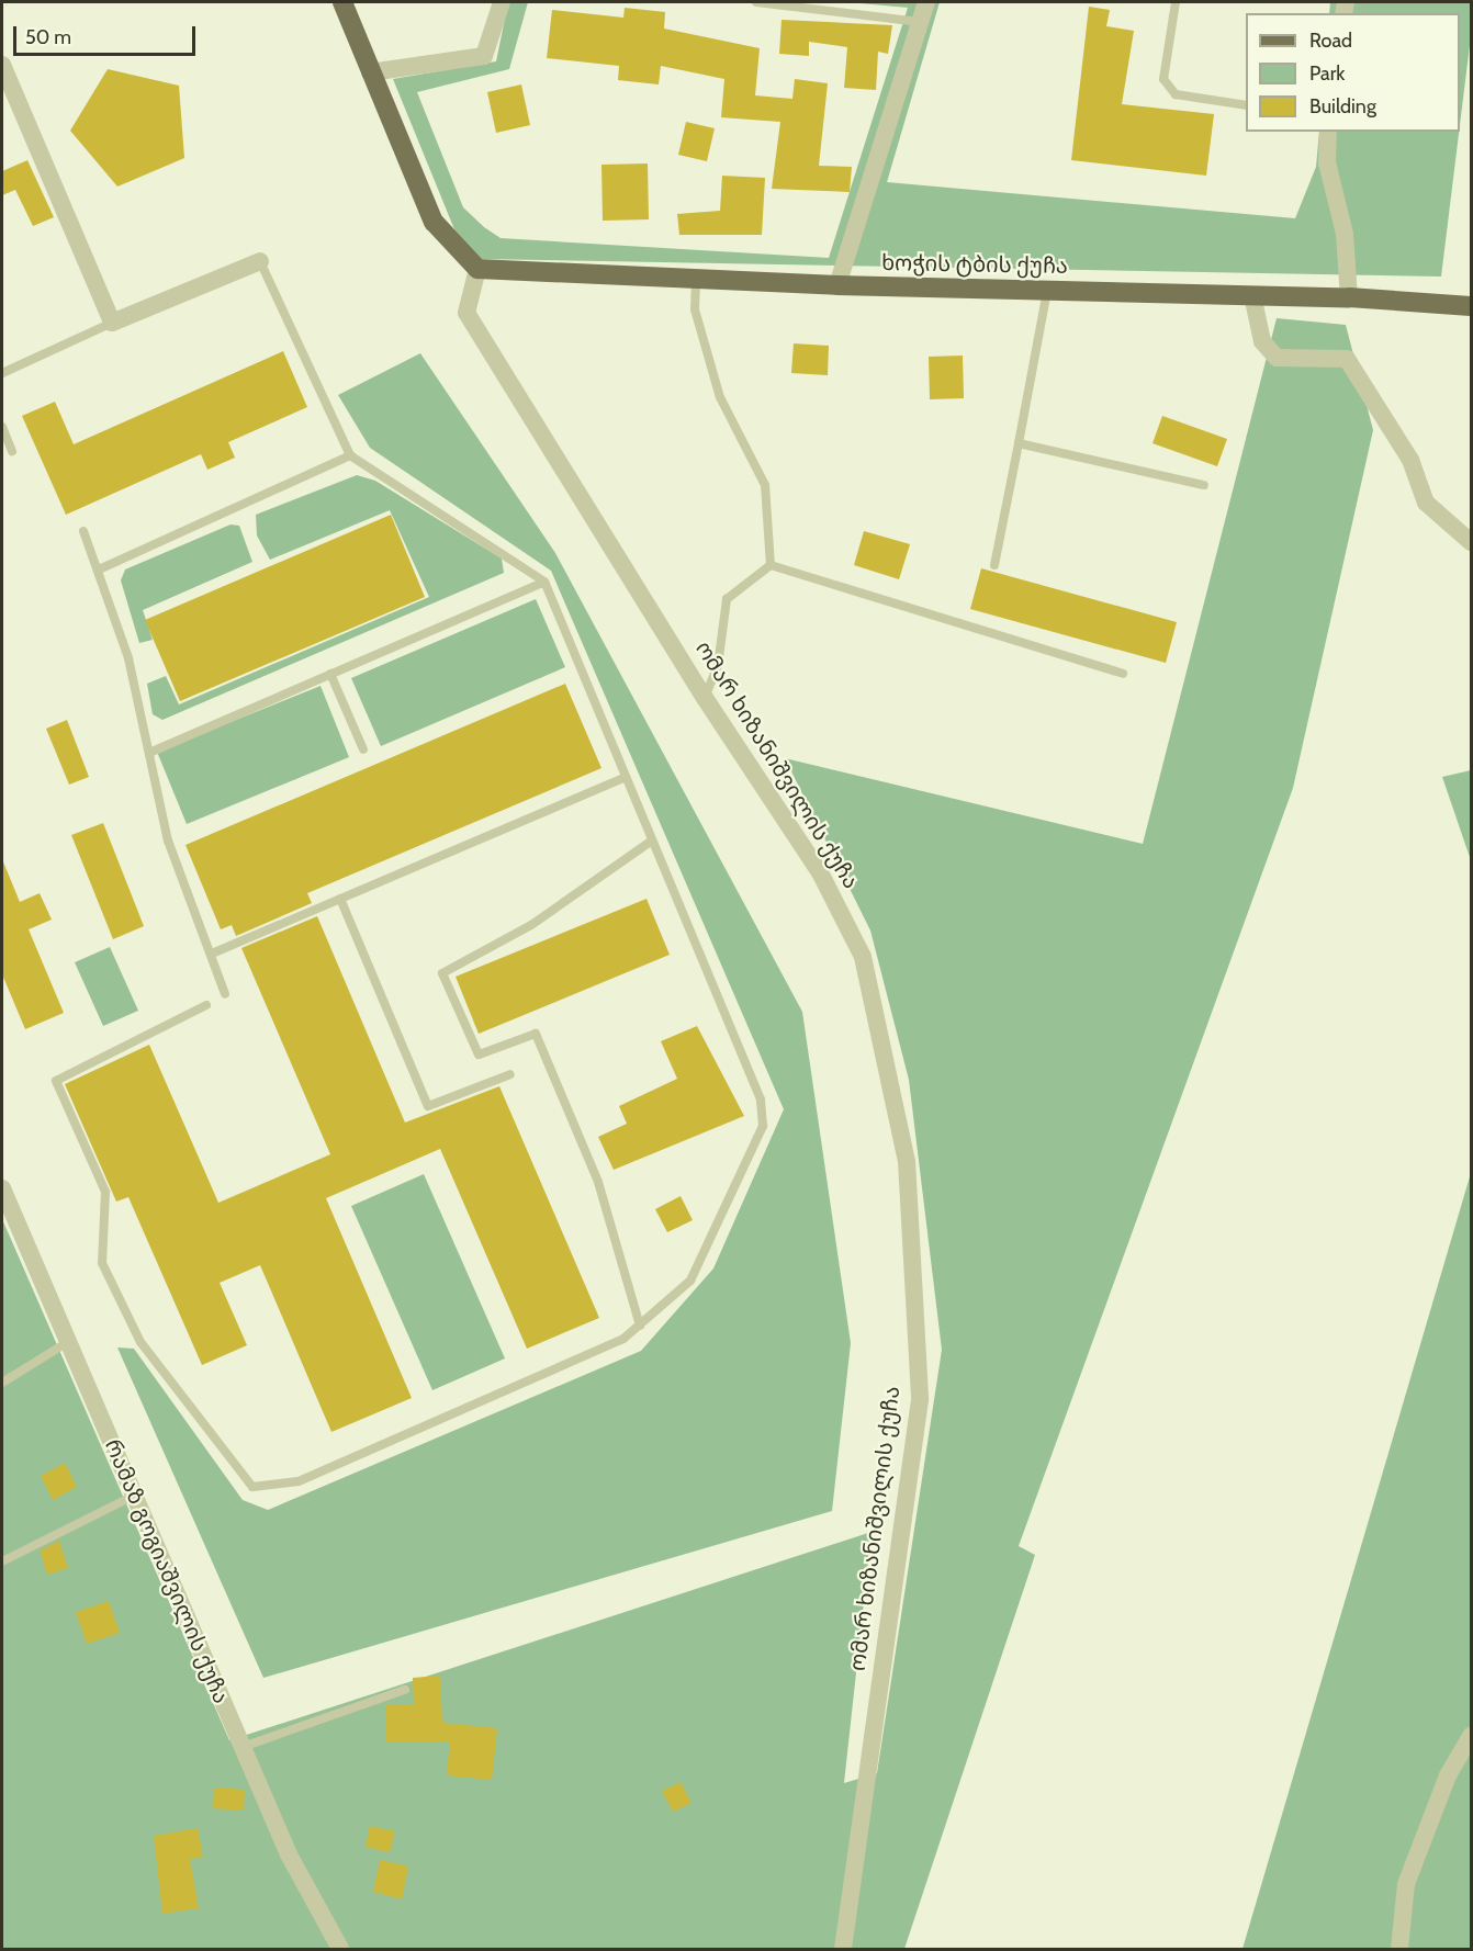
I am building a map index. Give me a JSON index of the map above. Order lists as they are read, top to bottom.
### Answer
{
  "streets": {
    "main road": ["ხოჭის ტბის ქუჩა"],
    "street": ["ომარ ხიზანიშვილის ქუჩა", "რამაზ გოგიაშვილის ქუჩა"]
  },
  "crossings": [
    ["ხოჭის ტბის ქუჩა", "ომარ ხიზანიშვილის ქუჩა"]
  ],
  "legend": ["Road", "Park", "Building"],
  "scale_bar": "50 m"
}
